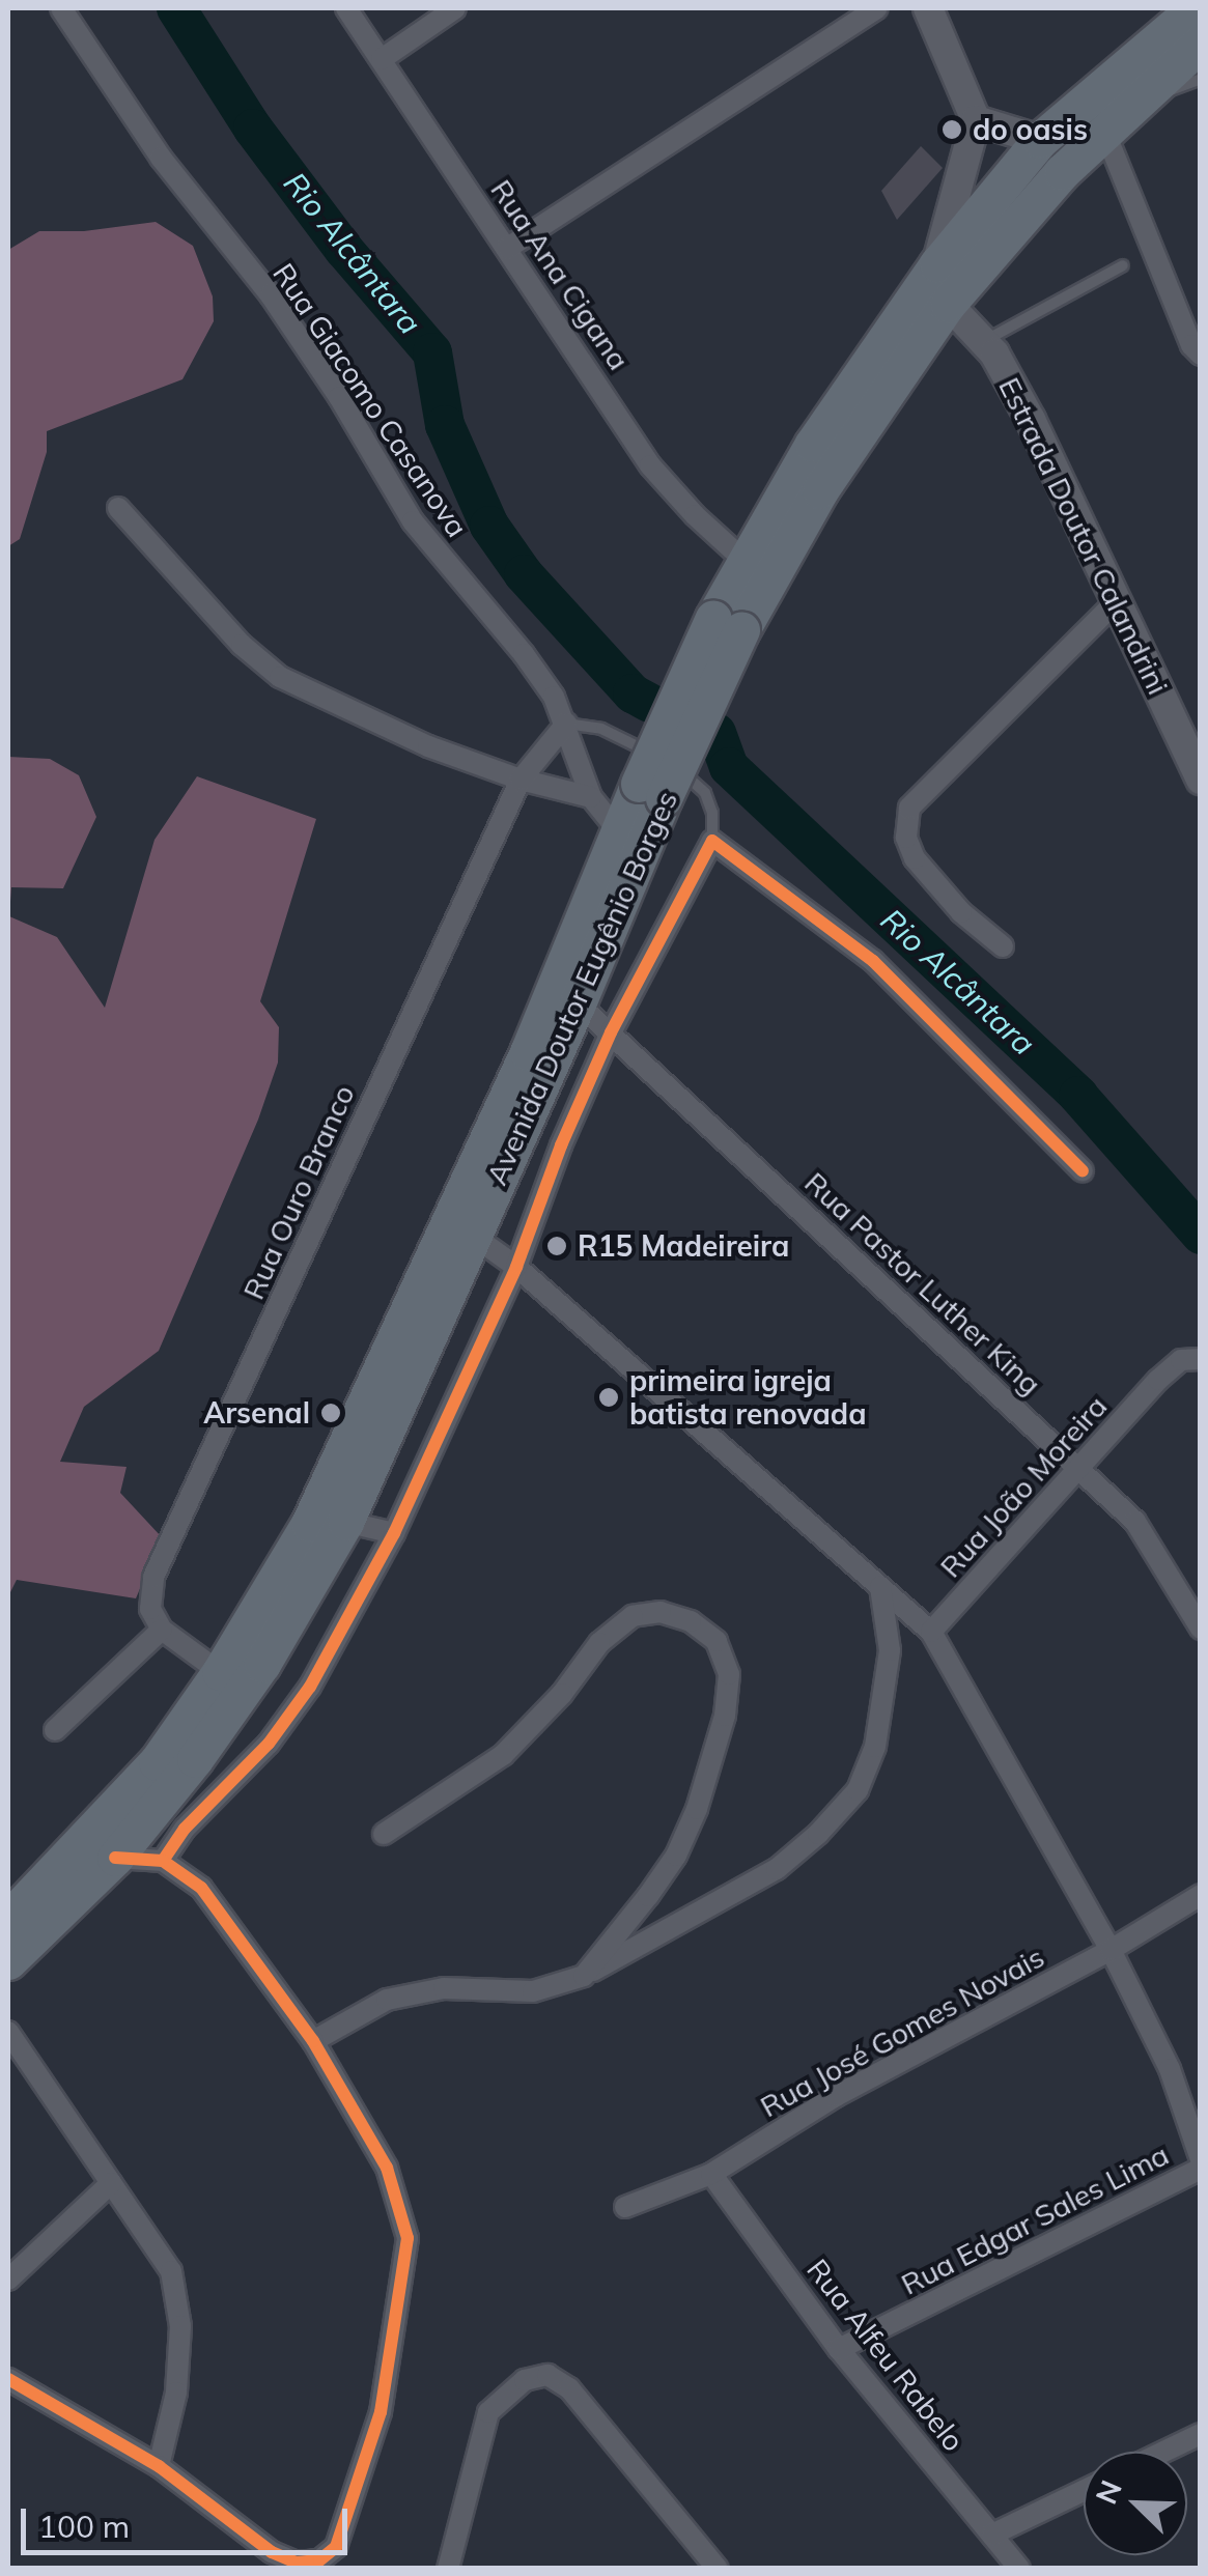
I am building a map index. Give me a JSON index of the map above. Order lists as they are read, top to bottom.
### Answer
{
  "streets": {
    "highway": ["Avenida Doutor Eugênio Borges"],
    "street": [
      "Rua Ana Cigana",
      "Rua Giacomo Casanova",
      "Estrada Doutor Calandrini",
      "Rua Ouro Branco",
      "Rua Pastor Luther King",
      "Rua João Moreira",
      "Rua José Gomes Novais",
      "Rua Edgar Sales Lima",
      "Rua Alfeu Rabelo"
    ]
  },
  "crossings": [
    ["Rua Ana Cigana", "Avenida Doutor Eugênio Borges"],
    ["Rua Giacomo Casanova", "Avenida Doutor Eugênio Borges"],
    ["Rua Giacomo Casanova", "Rua Ouro Branco"],
    ["Estrada Doutor Calandrini", "Avenida Doutor Eugênio Borges"],
    ["Avenida Doutor Eugênio Borges", "Rua Pastor Luther King"],
    ["Rua Pastor Luther King", "Rua João Moreira"],
    ["Rua José Gomes Novais", "Rua Alfeu Rabelo"],
    ["Rua Edgar Sales Lima", "Rua Alfeu Rabelo"]
  ],
  "water": ["Rio Alcântara"],
  "places": [
    "do oasis",
    "R15 Madeireira",
    "primeira igreja batista renovada",
    "Arsenal"
  ],
  "scale_bar": "100 m",
  "north": "top left"
}
